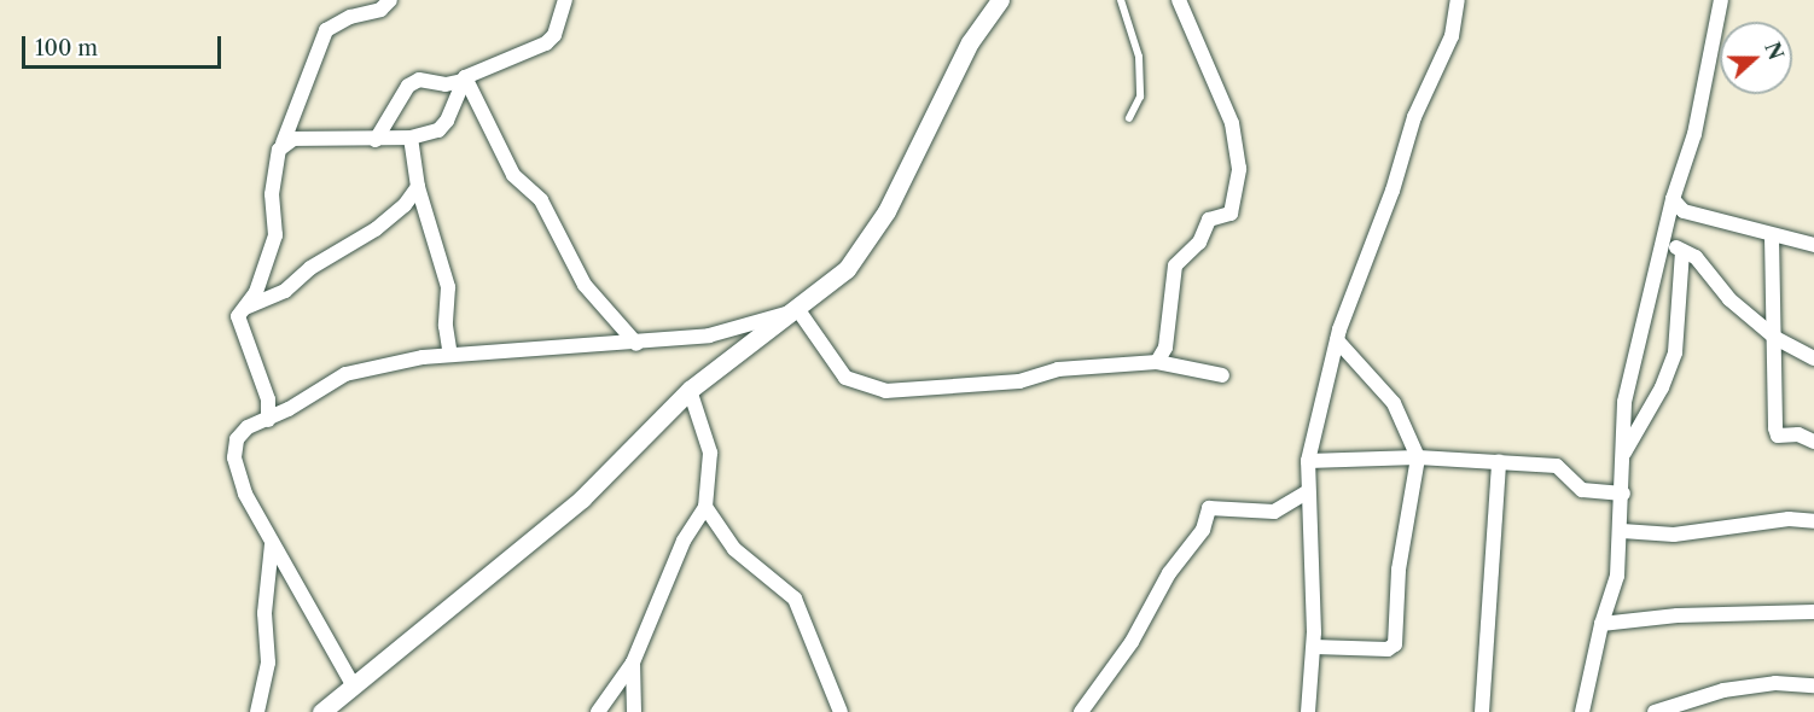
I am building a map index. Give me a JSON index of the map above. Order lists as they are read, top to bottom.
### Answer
{
  "scale_bar": "100 m",
  "north": "right"
}
